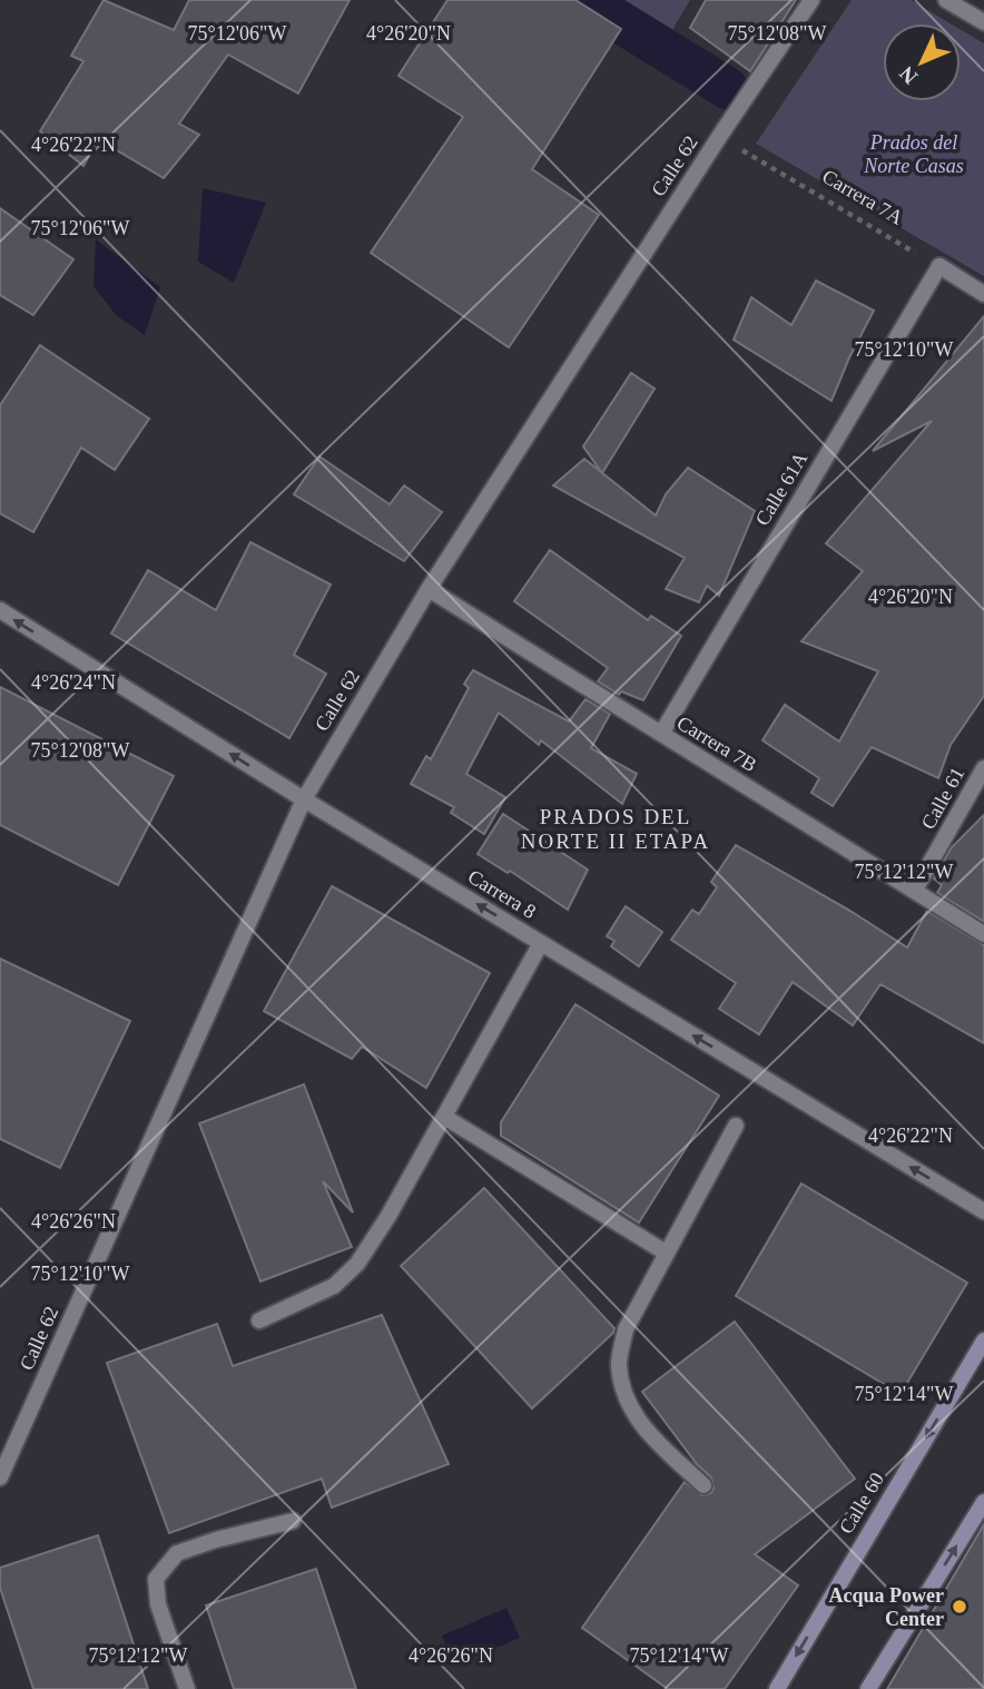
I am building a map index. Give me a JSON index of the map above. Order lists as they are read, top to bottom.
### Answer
{
  "streets": {
    "main road": ["Calle 60"],
    "street": [
      "Calle 62",
      "Calle 61A",
      "Carrera 7B",
      "Calle 61",
      "Carrera 8"
    ],
    "path": ["Carrera 7A"]
  },
  "crossings": [
    ["Calle 62", "Carrera 7A"],
    ["Calle 62", "Carrera 7B"],
    ["Calle 62", "Carrera 8"],
    ["Carrera 7A", "Calle 61A"],
    ["Calle 61A", "Carrera 7B"],
    ["Carrera 7B", "Calle 61"]
  ],
  "one_way": ["Carrera 8"],
  "districts": ["PRADOS DEL NORTE II ETAPA"],
  "parks": ["Prados del Norte Casas"],
  "places": ["Acqua Power Center"],
  "north": "bottom left",
  "coordinates": [
    "75°12'06\"W",
    "75°12'08\"W",
    "4°26'20\"N",
    "4°26'22\"N",
    "75°12'10\"W",
    "4°26'24\"N",
    "75°12'12\"W",
    "4°26'26\"N",
    "75°12'14\"W"
  ]
}
